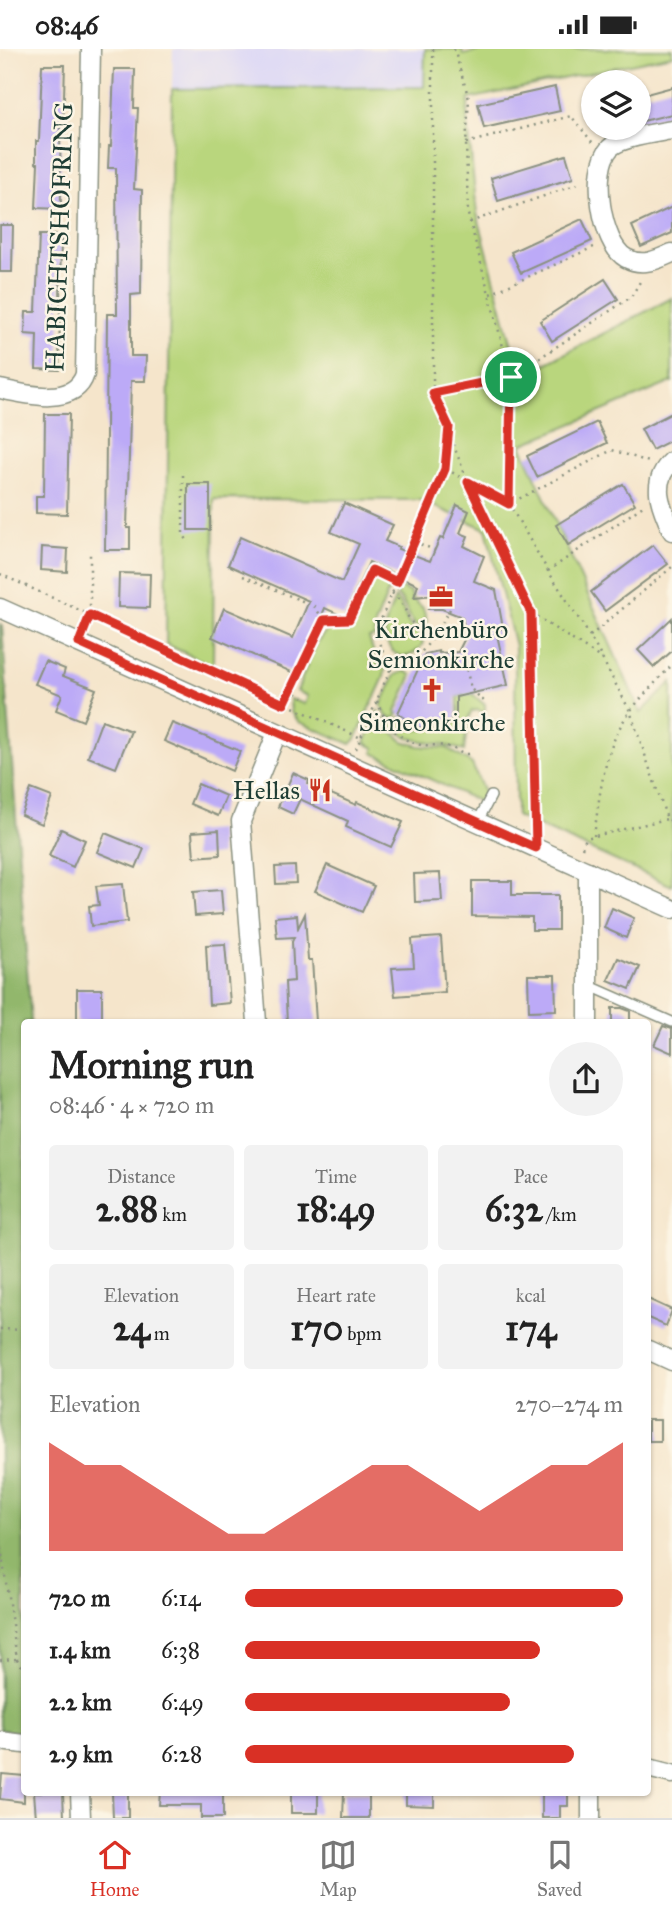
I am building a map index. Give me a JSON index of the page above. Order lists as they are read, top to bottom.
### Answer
{
  "streets": {
    "street": ["HABICHTSHOFRING"]
  },
  "places": {
    "office": ["Kirchenbüro Semionkirche"],
    "church": ["Simeonkirche"],
    "restaurant": ["Hellas"]
  },
  "page": {
    "status": "08:46",
    "heading": ["Morning run", "08:46 · 4 × 720 m"],
    "stats": [
      ["Distance", "2.88 km"],
      ["Time", "18:49"],
      ["Pace", "6:32 /km"],
      ["Elevation", "24 m"],
      ["Heart rate", "170 bpm"],
      ["kcal", "174"]
    ],
    "chart": ["Elevation", "270–274 m"],
    "list": [
      {
        "name": "720 m",
        "note": "6:14"
      },
      {
        "name": "1.4 km",
        "note": "6:38"
      },
      {
        "name": "2.2 km",
        "note": "6:49"
      },
      {
        "name": "2.9 km",
        "note": "6:28"
      }
    ],
    "tabs": ["Home", "Map", "Saved"]
  }
}
